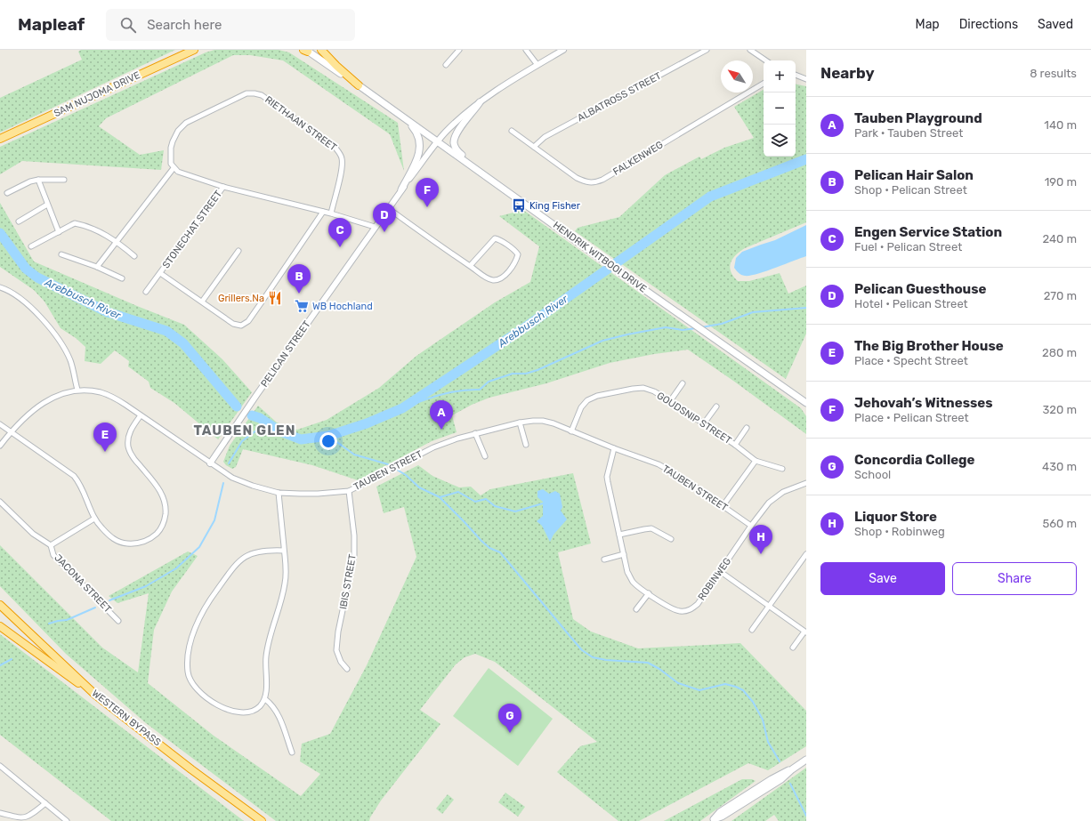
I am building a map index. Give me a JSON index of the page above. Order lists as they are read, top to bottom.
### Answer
{
  "streets": {
    "highway": ["SAM NUJOMA DRIVE", "WESTERN BYPASS"],
    "main road": ["HENDRIK WITBOOI DRIVE"],
    "street": [
      "ALBATROSS STREET",
      "RIETHAAN STREET",
      "FALKENWEG",
      "STONECHAT STREET",
      "PELICAN STREET",
      "GOUDSNIP STREET",
      "TAUBEN STREET",
      "ROBINWEG",
      "IBIS STREET",
      "JACONA STREET"
    ]
  },
  "crossings": [
    ["ALBATROSS STREET", "FALKENWEG"],
    ["HENDRIK WITBOOI DRIVE", "PELICAN STREET"],
    ["PELICAN STREET", "TAUBEN STREET"],
    ["GOUDSNIP STREET", "TAUBEN STREET"],
    ["TAUBEN STREET", "ROBINWEG"],
    ["TAUBEN STREET", "IBIS STREET"]
  ],
  "districts": ["TAUBEN GLEN"],
  "water": ["Arebbusch River"],
  "places": {
    "bus stop": ["King Fisher"],
    "restaurant": ["Grillers.Na"],
    "supermarket": ["WB Hochland"]
  },
  "north": "top left",
  "page": {
    "header": "Mapleaf",
    "search": "Search here",
    "nav": ["Map", "Directions", "Saved"],
    "heading": ["Nearby", "8 results"],
    "map_buttons": ["+", "−"],
    "list": [
      {
        "mark": "A",
        "name": "Tauben Playground",
        "note": "Park · Tauben Street",
        "value": "140 m"
      },
      {
        "mark": "B",
        "name": "Pelican Hair Salon",
        "note": "Shop · Pelican Street",
        "value": "190 m"
      },
      {
        "mark": "C",
        "name": "Engen Service Station",
        "note": "Fuel · Pelican Street",
        "value": "240 m"
      },
      {
        "mark": "D",
        "name": "Pelican Guesthouse",
        "note": "Hotel · Pelican Street",
        "value": "270 m"
      },
      {
        "mark": "E",
        "name": "The Big Brother House",
        "note": "Place · Specht Street",
        "value": "280 m"
      },
      {
        "mark": "F",
        "name": "Jehovah’s Witnesses",
        "note": "Place · Pelican Street",
        "value": "320 m"
      },
      {
        "mark": "G",
        "name": "Concordia College",
        "note": "School",
        "value": "430 m"
      },
      {
        "mark": "H",
        "name": "Liquor Store",
        "note": "Shop · Robinweg",
        "value": "560 m"
      }
    ],
    "pins": [
      "F",
      "D",
      "C",
      "B",
      "A",
      "E",
      "H",
      "G"
    ],
    "buttons": ["Save", "Share"]
  }
}
